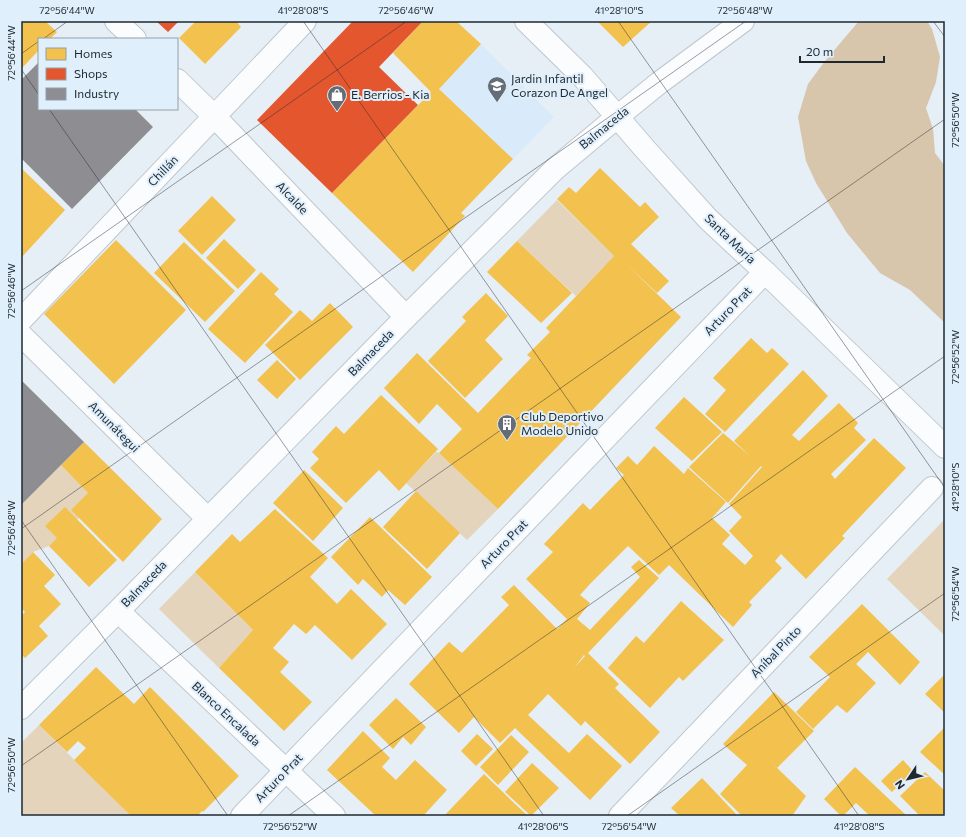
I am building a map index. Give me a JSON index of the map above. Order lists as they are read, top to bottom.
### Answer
{
  "streets": {
    "street": [
      "Balmaceda",
      "Chillán",
      "Alcalde",
      "Santa María",
      "Arturo Prat",
      "Amunátegui",
      "Aníbal Pinto",
      "Blanco Encalada"
    ]
  },
  "crossings": [
    ["Balmaceda", "Alcalde"],
    ["Balmaceda", "Santa María"],
    ["Balmaceda", "Amunátegui"],
    ["Balmaceda", "Blanco Encalada"],
    ["Chillán", "Alcalde"],
    ["Santa María", "Arturo Prat"],
    ["Arturo Prat", "Blanco Encalada"]
  ],
  "places": {
    "school or university": ["Jardin Infantil Corazon De Angel"],
    "shop": ["E. Berrios - Kia"],
    "building": ["Club Deportivo Modelo Unido"]
  },
  "legend": ["Homes", "Shops", "Industry"],
  "scale_bar": "20 m",
  "north": "bottom left",
  "coordinates": [
    "72°56'44\"W",
    "41°28'08\"S",
    "72°56'46\"W",
    "41°28'10\"S",
    "72°56'48\"W",
    "72°56'50\"W",
    "72°56'52\"W",
    "72°56'54\"W",
    "41°28'06\"S"
  ]
}
